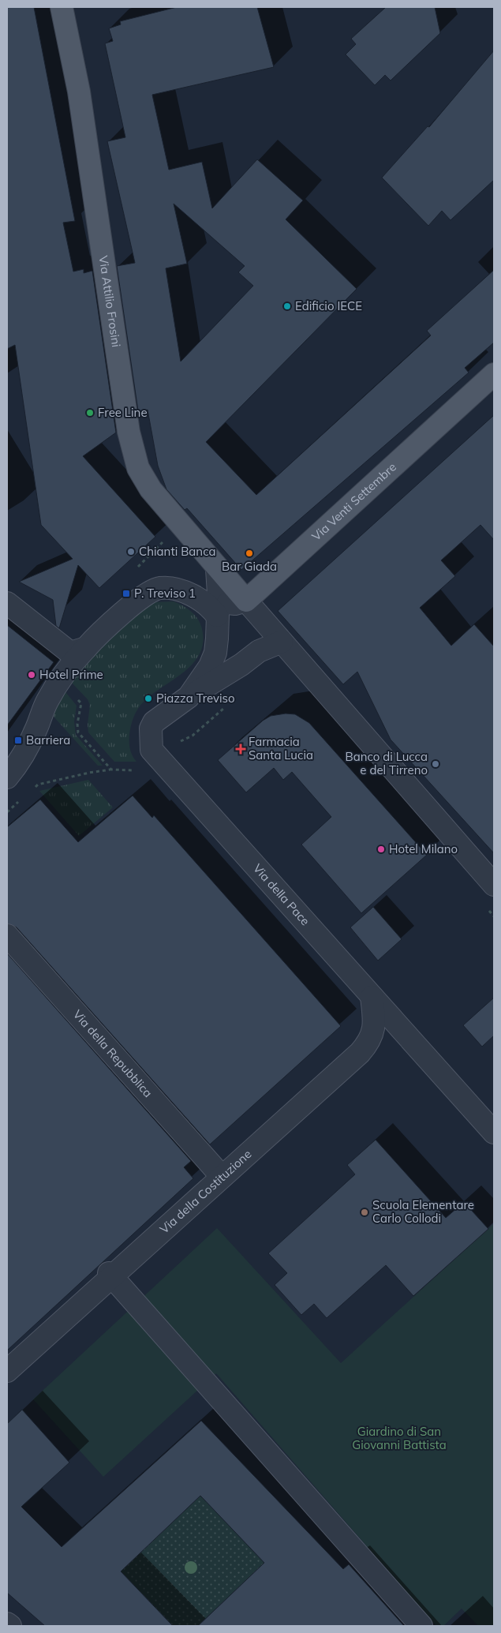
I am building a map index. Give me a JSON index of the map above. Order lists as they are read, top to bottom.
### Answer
{
  "streets": {
    "main road": ["Via Attilio Frosini", "Via Venti Settembre"],
    "street": ["Via della Pace", "Via della Repubblica", "Via della Costituzione"]
  },
  "crossings": [
    ["Via della Pace", "Via della Costituzione"],
    ["Via della Repubblica", "Via della Costituzione"]
  ],
  "parks": ["Giardino di San Giovanni Battista"],
  "places": {
    "other": [
      "Edificio IECE",
      "Free Line",
      "Chianti Banca",
      "Bar Giada",
      "Hotel Prime",
      "Piazza Treviso",
      "Banco di Lucca e del Tirreno",
      "Hotel Milano",
      "Scuola Elementare Carlo Collodi"
    ],
    "transit": ["P. Treviso 1", "Barriera"],
    "health": ["Farmacia Santa Lucia"]
  }
}
